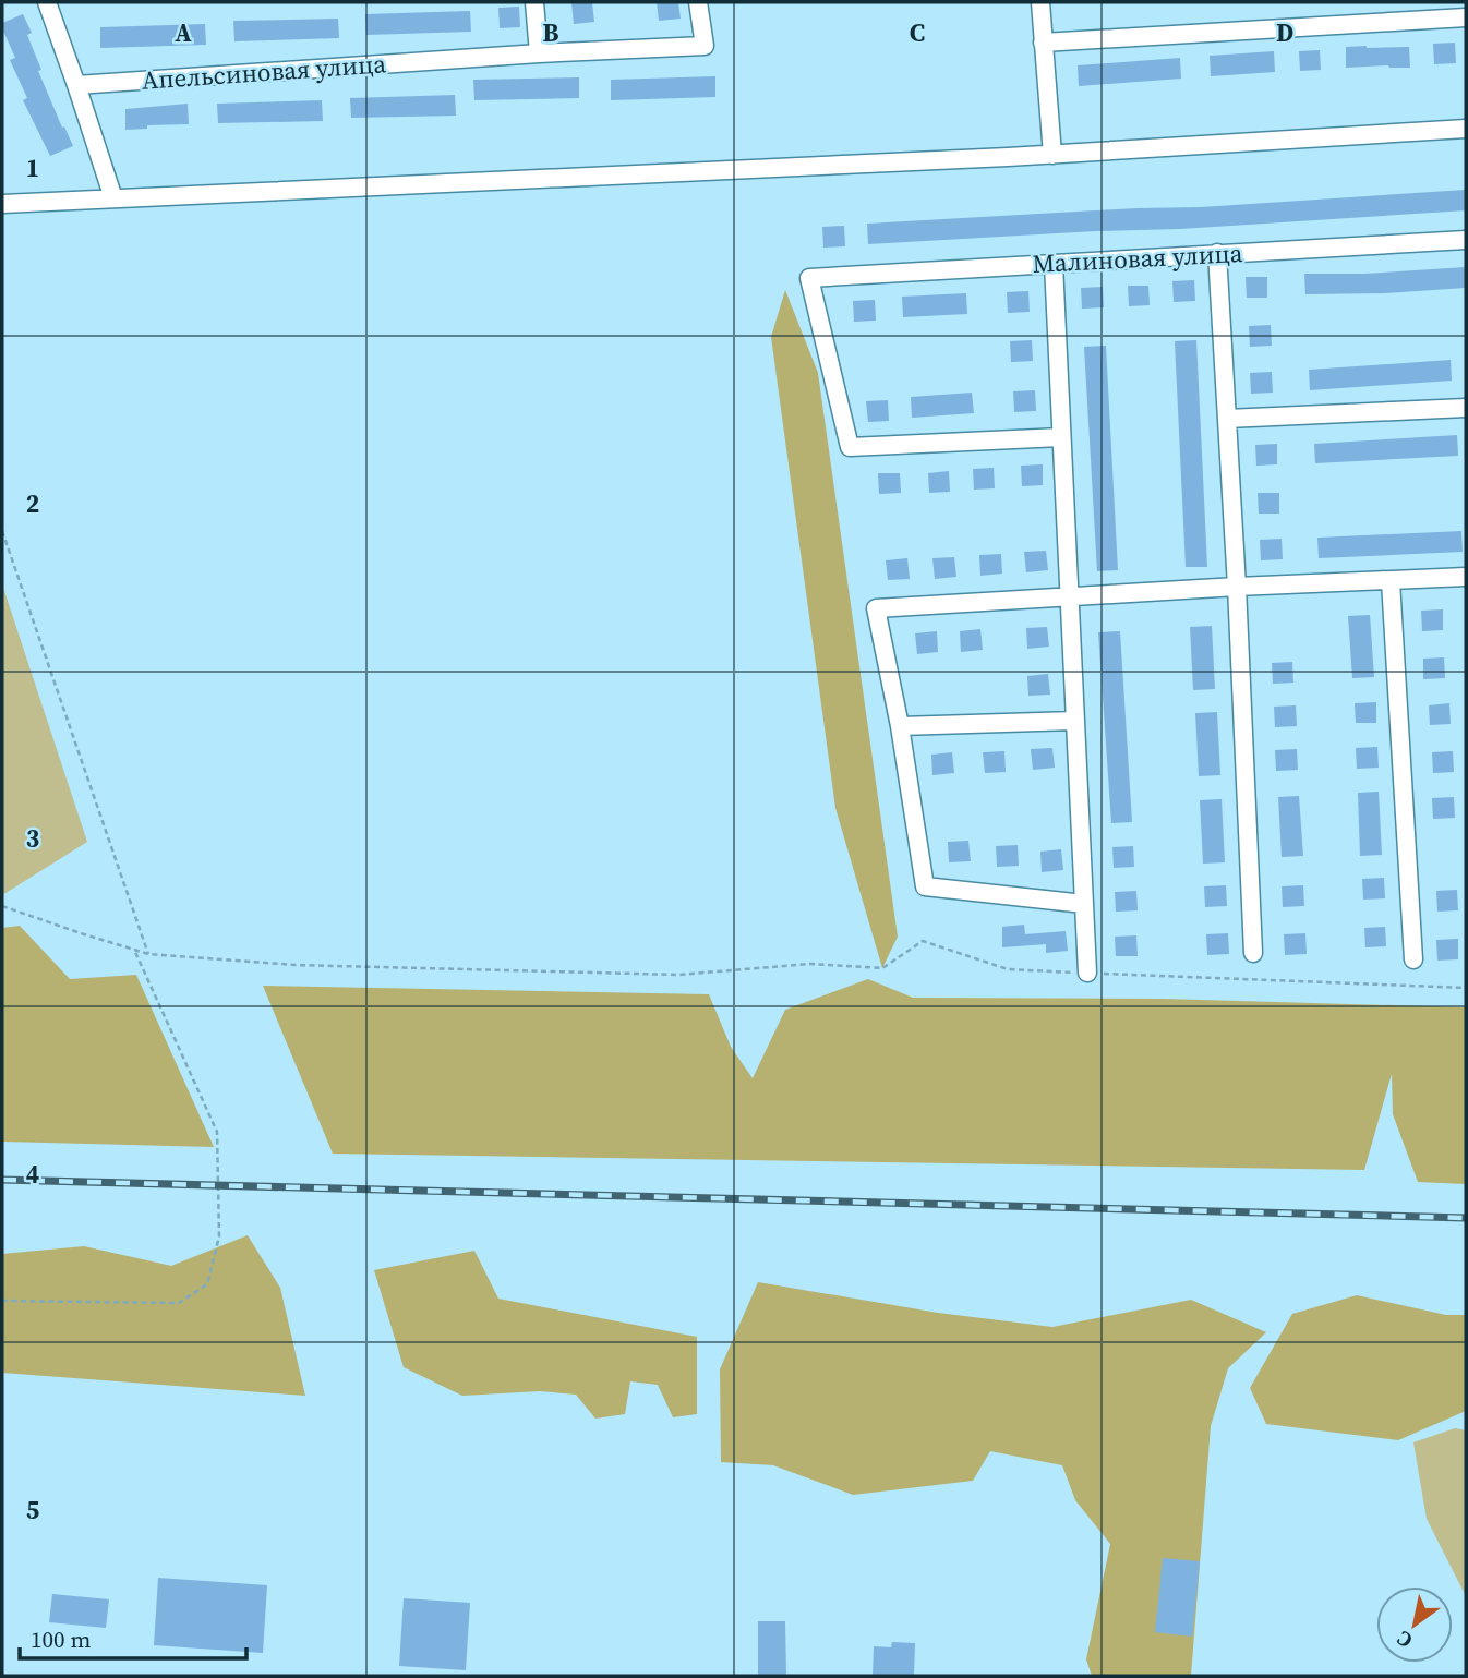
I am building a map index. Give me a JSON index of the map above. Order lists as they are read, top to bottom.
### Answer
{
  "streets": {
    "street": ["Апельсиновая улица", "Малиновая улица"]
  },
  "scale_bar": "100 m",
  "north": "bottom left",
  "grid": {
    "columns": [
      "A",
      "B",
      "C",
      "D"
    ],
    "rows": [
      "1",
      "2",
      "3",
      "4",
      "5"
    ]
  }
}
